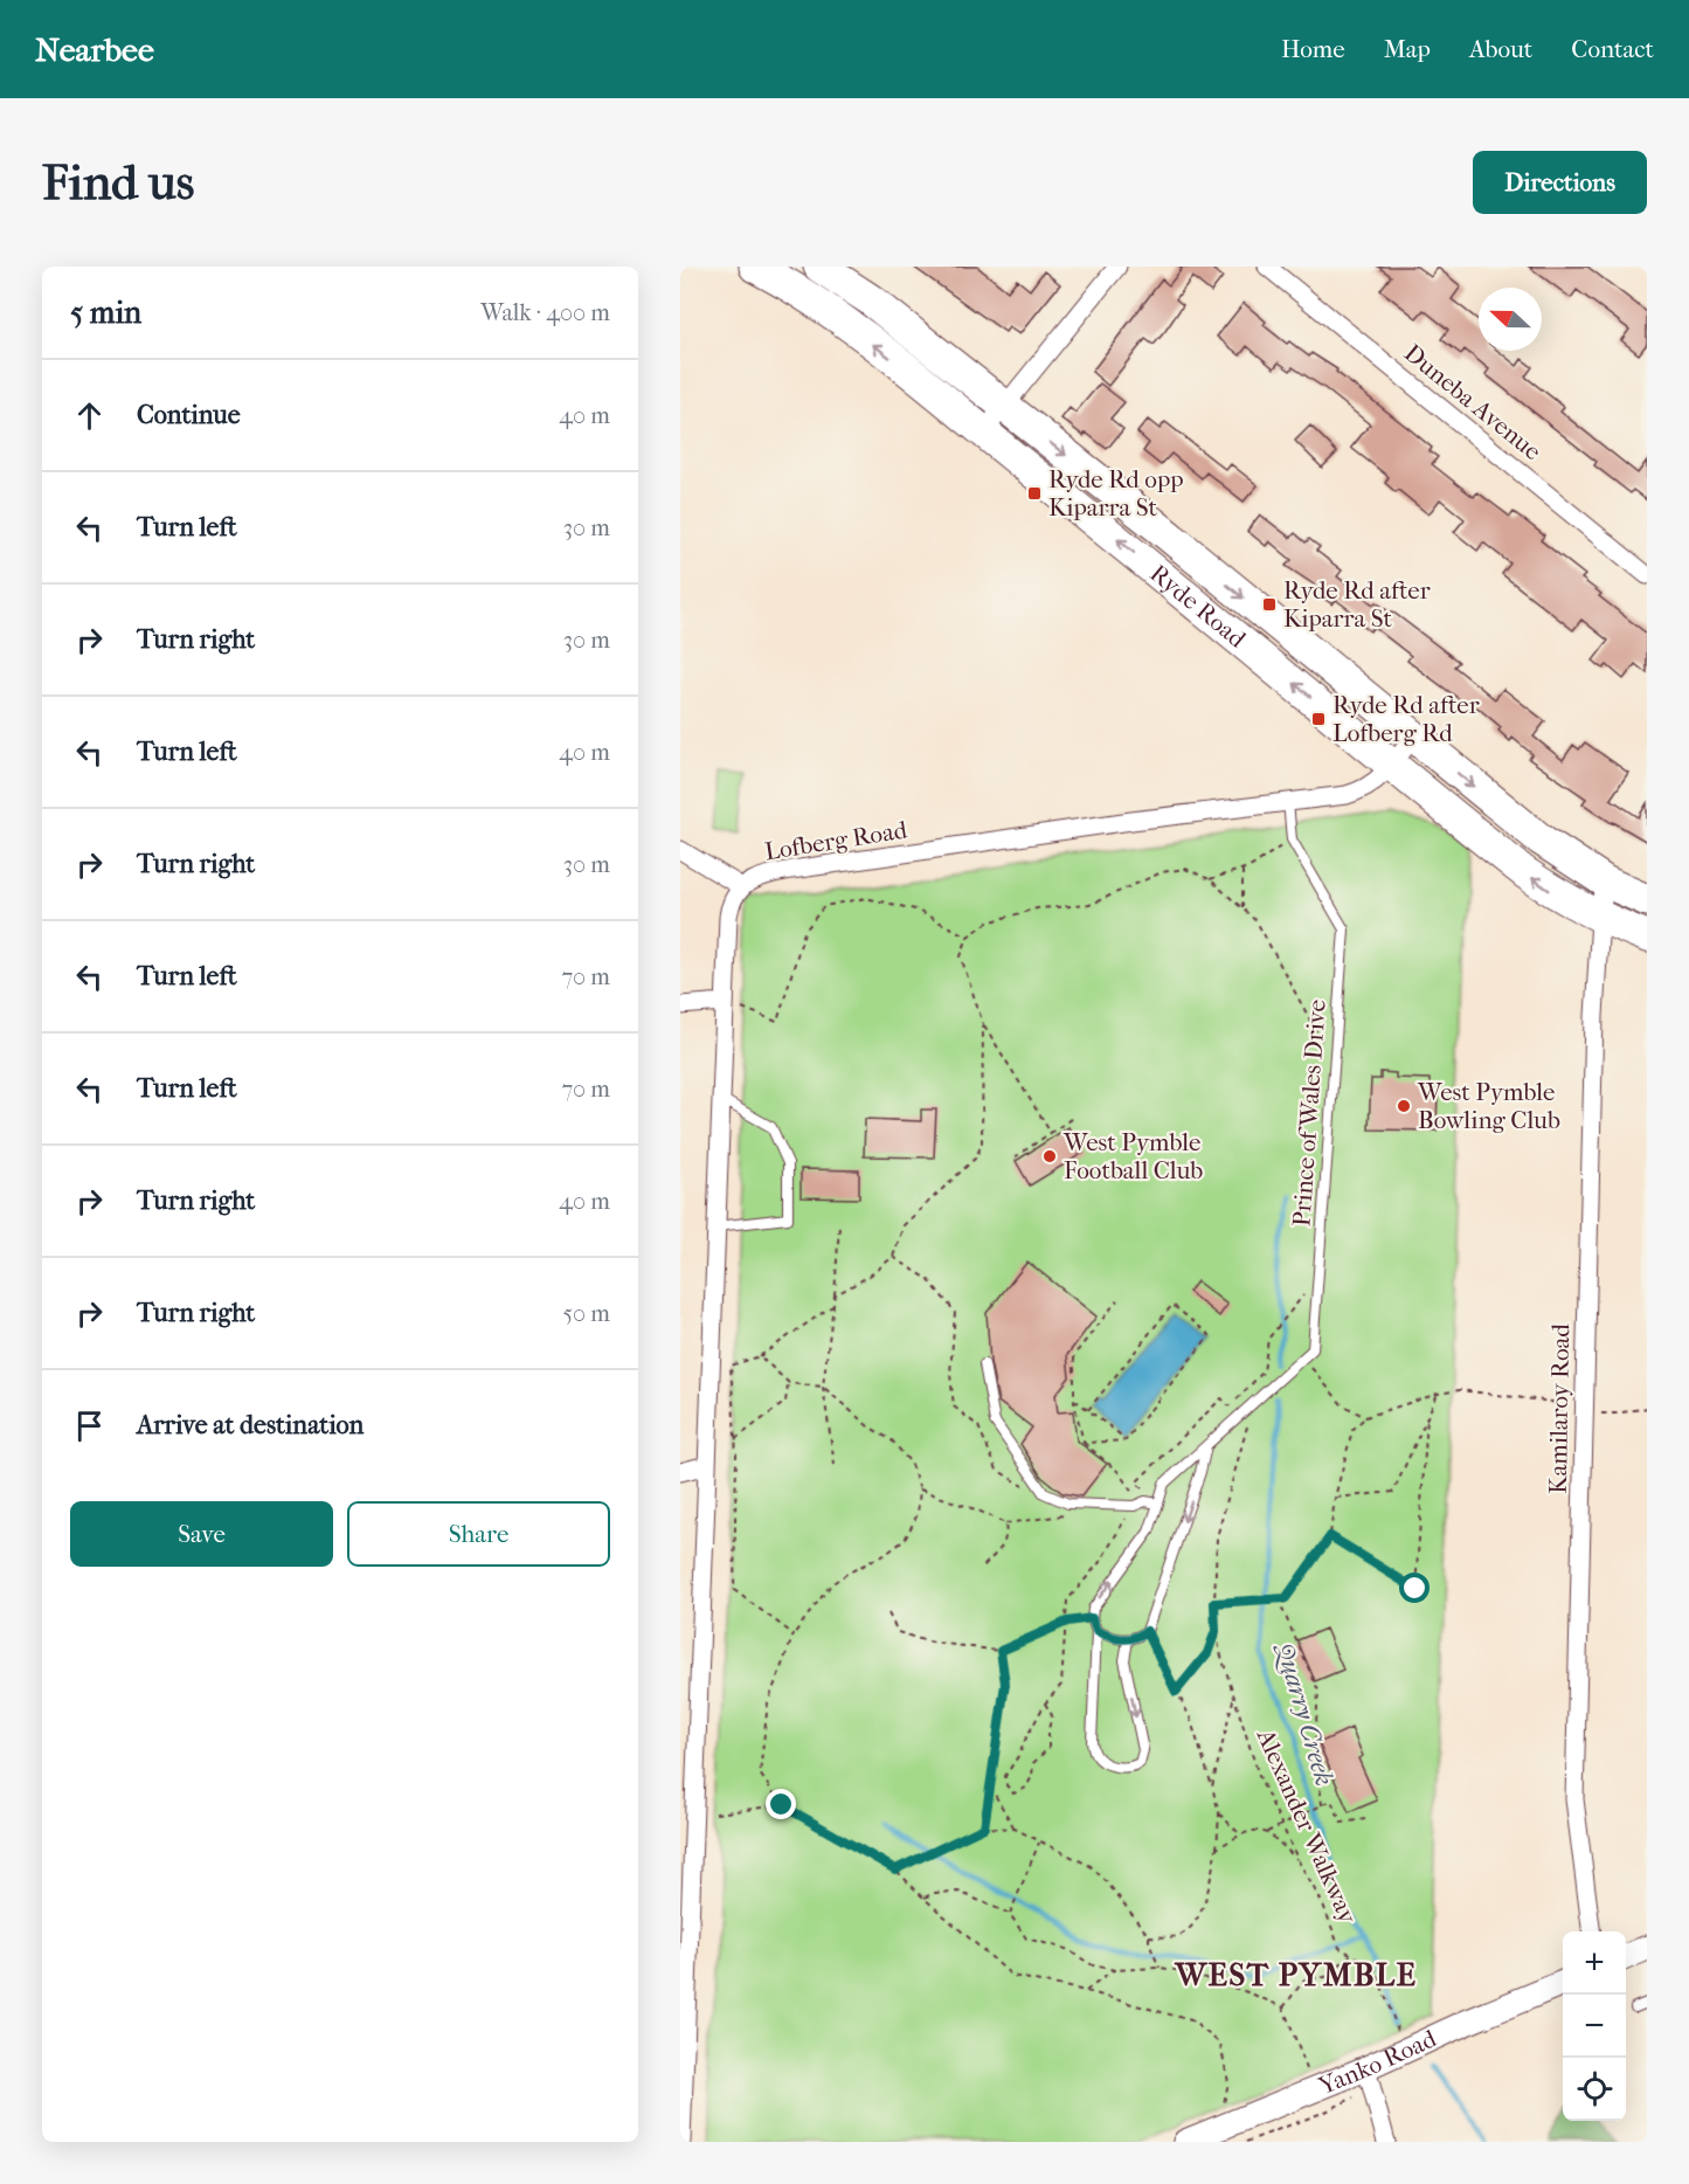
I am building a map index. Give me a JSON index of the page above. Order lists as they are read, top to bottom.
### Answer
{
  "streets": {
    "highway": ["Ryde Road"],
    "main road": ["Yanko Road"],
    "street": ["Duneba Avenue", "Lofberg Road", "Kamilaroy Road"],
    "lane": ["Prince of Wales Drive"],
    "path": ["Alexander Walkway"]
  },
  "crossings": [
    ["Ryde Road", "Lofberg Road"],
    ["Ryde Road", "Kamilaroy Road"],
    ["Lofberg Road", "Prince of Wales Drive"],
    ["Prince of Wales Drive", "Alexander Walkway"]
  ],
  "districts": ["WEST PYMBLE"],
  "water": ["Quarry Creek"],
  "places": {
    "transit": ["Ryde Rd opp Kiparra St", "Ryde Rd after Kiparra St", "Ryde Rd after Lofberg Rd"],
    "other": ["West Pymble Bowling Club", "West Pymble Football Club"]
  },
  "north": "left",
  "page": {
    "header": "Nearbee",
    "nav": [
      "Home",
      "Map",
      "About",
      "Contact"
    ],
    "buttons": [
      "Directions",
      ["Save", "Share"]
    ],
    "title": "Find us",
    "heading": ["5 min", "Walk · 400 m"],
    "list": [
      ["Continue", "40 m"],
      ["Turn left", "30 m"],
      ["Turn right", "30 m"],
      ["Turn left", "40 m"],
      ["Turn right", "30 m"],
      ["Turn left", "70 m"],
      ["Turn left", "70 m"],
      ["Turn right", "40 m"],
      ["Turn right", "50 m"],
      "Arrive at destination"
    ],
    "map_buttons": ["+", "−"]
  }
}
